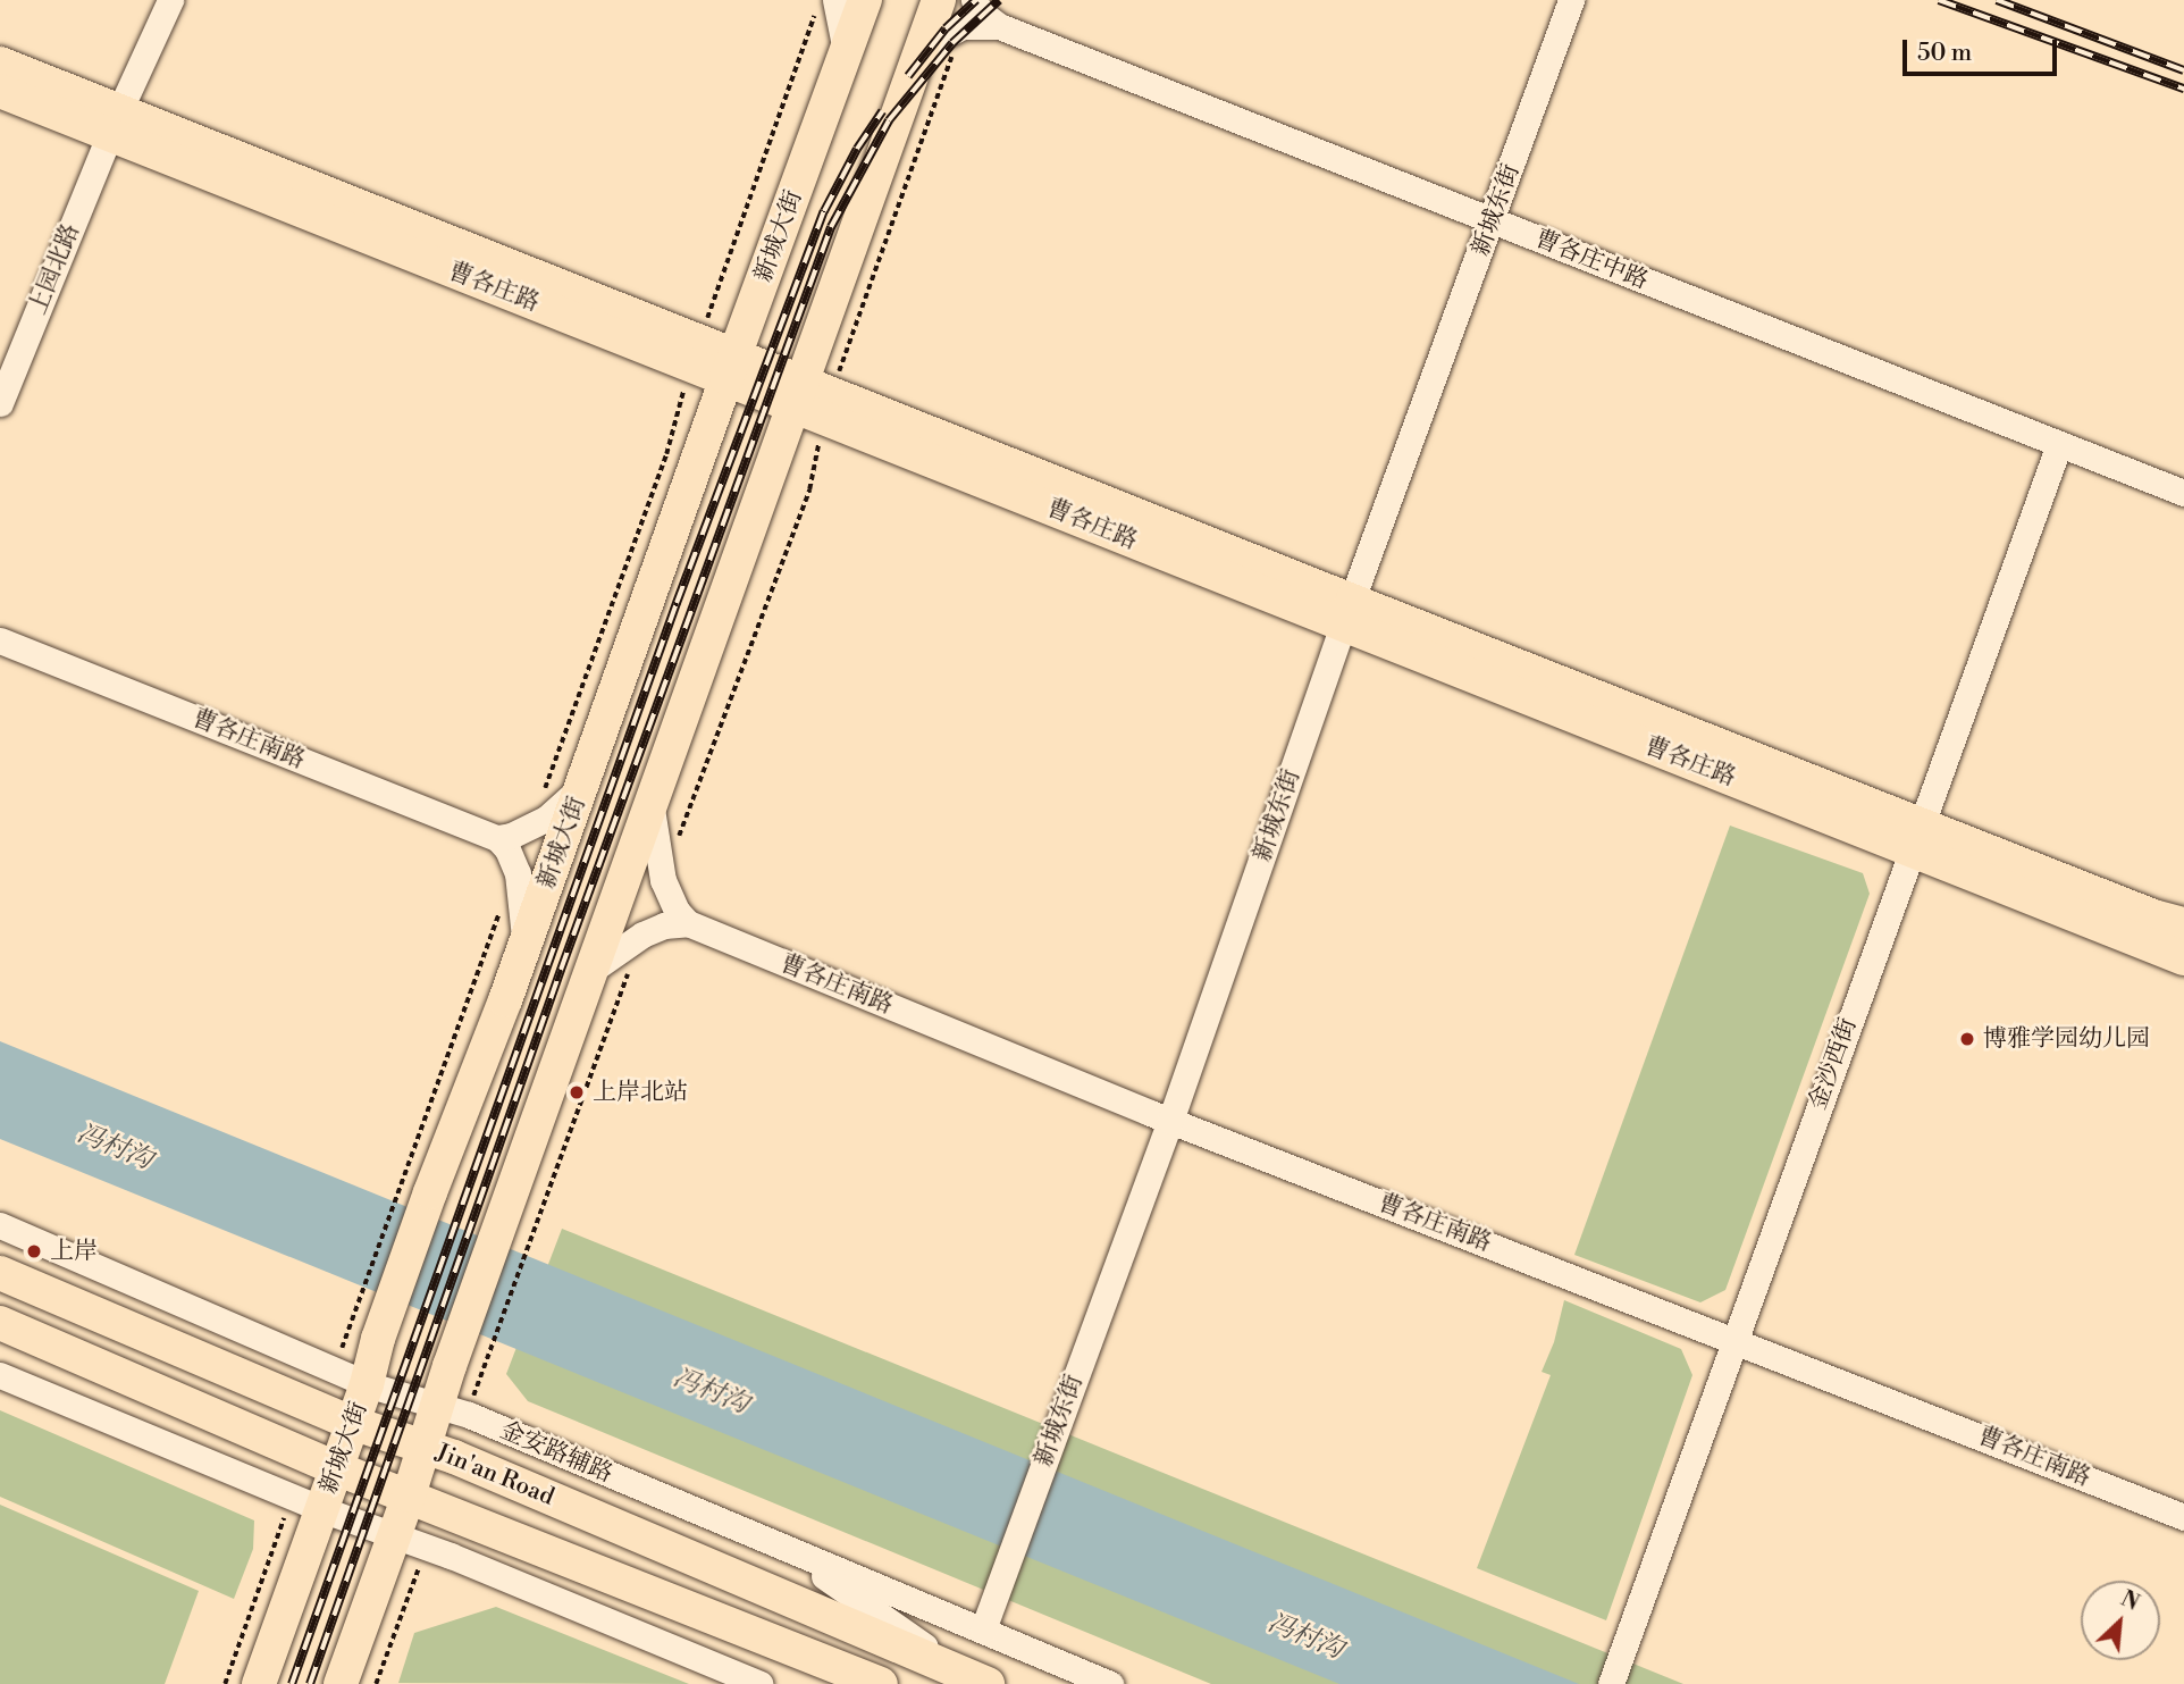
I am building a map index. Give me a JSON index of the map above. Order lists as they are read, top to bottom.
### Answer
{
  "streets": {
    "main road": ["新城大街", "曹各庄路", "Jin'an Road"],
    "street": [
      "新城东街",
      "曹各庄中路",
      "上园北路",
      "曹各庄南路",
      "金沙西街",
      "金安路辅路"
    ]
  },
  "crossings": [
    ["新城东街", "曹各庄中路"],
    ["新城东街", "曹各庄路"],
    ["新城东街", "曹各庄南路"],
    ["新城东街", "金安路辅路"],
    ["新城大街", "曹各庄路"],
    ["新城大街", "金安路辅路"],
    ["新城大街", "Jin'an Road"],
    ["曹各庄中路", "金沙西街"],
    ["上园北路", "曹各庄路"],
    ["曹各庄路", "金沙西街"],
    ["曹各庄南路", "金沙西街"]
  ],
  "water": ["冯村沟"],
  "places": ["博雅学园幼儿园", "上岸北站", "上岸"],
  "scale_bar": "50 m",
  "north": "top right"
}
